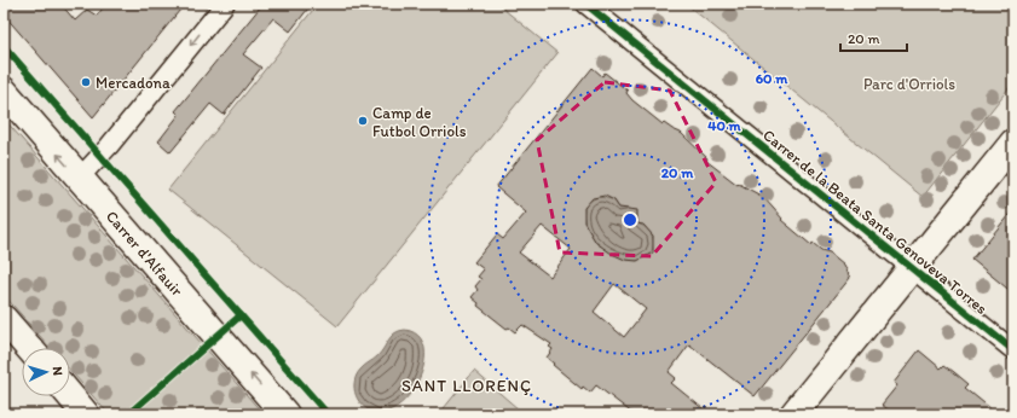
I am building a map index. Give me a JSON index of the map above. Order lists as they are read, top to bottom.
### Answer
{
  "streets": {
    "main road": ["Carrer d'Alfauir"],
    "street": ["Carrer de la Beata Santa Genoveva Torres"]
  },
  "one_way": ["Carrer d'Alfauir"],
  "districts": ["SANT LLORENÇ"],
  "parks": ["Parc d'Orriols"],
  "places": ["Mercadona", "Camp de Futbol Orriols"],
  "scale_bar": "20 m",
  "north": "right",
  "rings": ["60 m", "40 m", "20 m"]
}
